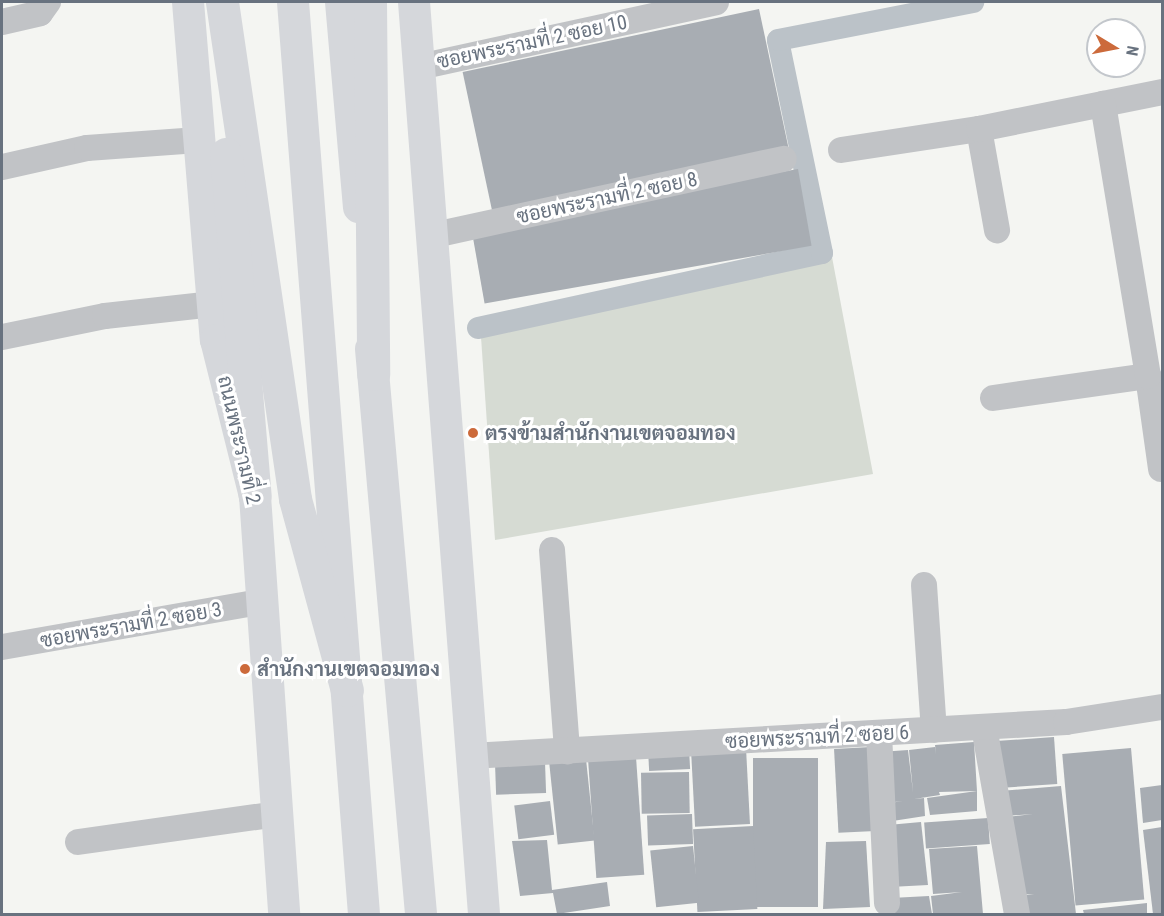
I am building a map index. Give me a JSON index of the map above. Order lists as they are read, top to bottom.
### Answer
{
  "streets": {
    "main road": ["ถนนพระรามที่ 2"],
    "street": [
      "ซอยพระรามที่ 2 ซอย 10",
      "ซอยพระรามที่ 2 ซอย 8",
      "ซอยพระรามที่ 2 ซอย 3",
      "ซอยพระรามที่ 2 ซอย 6"
    ]
  },
  "crossings": [
    ["ถนนพระรามที่ 2", "ซอยพระรามที่ 2 ซอย 3"]
  ],
  "places": ["ตรงข้ามสำนักงานเขตจอมทอง", "สำนักงานเขตจอมทอง"],
  "north": "right"
}
